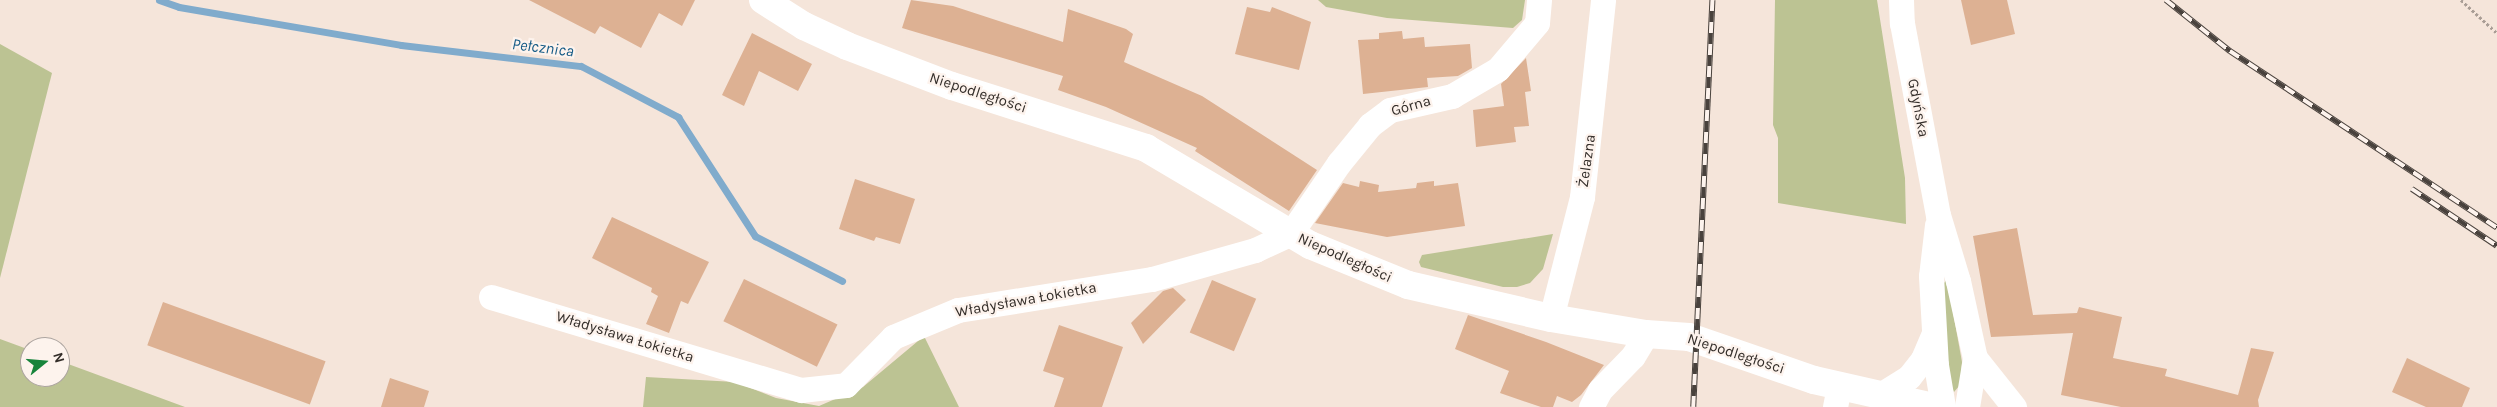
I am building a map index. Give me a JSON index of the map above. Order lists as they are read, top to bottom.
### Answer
{
  "streets": {
    "main road": ["Niepodległości"],
    "street": [
      "Górna",
      "Gdyńska",
      "Żelazna",
      "Władysława Łokietka"
    ]
  },
  "crossings": [
    ["Niepodległości", "Górna"],
    ["Niepodległości", "Gdyńska"],
    ["Niepodległości", "Żelazna"],
    ["Niepodległości", "Władysława Łokietka"],
    ["Górna", "Władysława Łokietka"]
  ],
  "water": ["Pełcznica"],
  "north": "right"
}
